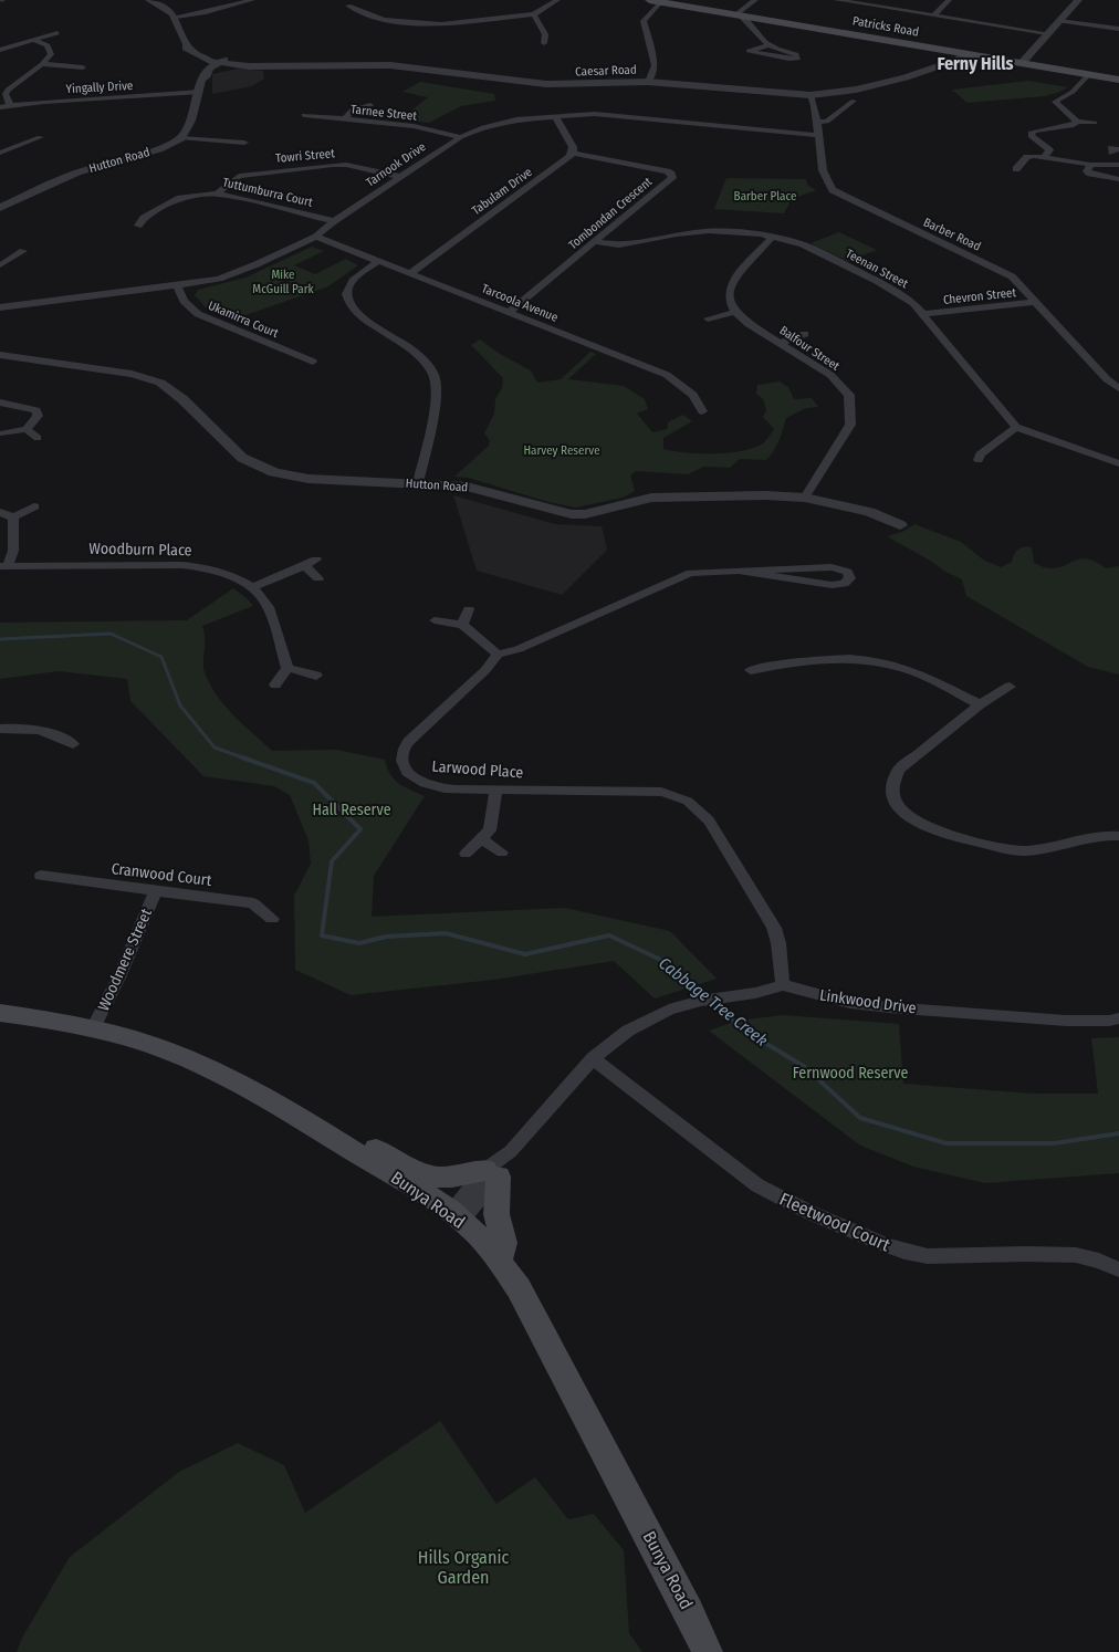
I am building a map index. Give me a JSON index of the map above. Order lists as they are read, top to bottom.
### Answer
{
  "streets": {
    "main road": ["Patricks Road", "Bunya Road"],
    "street": [
      "Caesar Road",
      "Yingally Drive",
      "Tarnee Street",
      "Towri Street",
      "Hutton Road",
      "Tarnook Drive",
      "Tabulam Drive",
      "Tuttumburra Court",
      "Tombondan Crescent",
      "Barber Road",
      "Teenan Street",
      "Chevron Street",
      "Tarcoola Avenue",
      "Ukamirra Court",
      "Balfour Street",
      "Woodburn Place",
      "Larwood Place",
      "Cranwood Court",
      "Woodmere Street",
      "Linkwood Drive",
      "Fleetwood Court"
    ]
  },
  "crossings": [
    ["Patricks Road", "Caesar Road"],
    ["Caesar Road", "Barber Road"],
    ["Tarnee Street", "Tarnook Drive"],
    ["Towri Street", "Tarnook Drive"],
    ["Towri Street", "Tuttumburra Court"],
    ["Hutton Road", "Balfour Street"],
    ["Tarnook Drive", "Tuttumburra Court"],
    ["Tarnook Drive", "Barber Road"],
    ["Tarnook Drive", "Tarcoola Avenue"],
    ["Tarnook Drive", "Ukamirra Court"],
    ["Tabulam Drive", "Tombondan Crescent"],
    ["Tabulam Drive", "Tarcoola Avenue"],
    ["Tombondan Crescent", "Teenan Street"],
    ["Tombondan Crescent", "Tarcoola Avenue"],
    ["Barber Road", "Chevron Street"],
    ["Teenan Street", "Chevron Street"],
    ["Larwood Place", "Linkwood Drive"],
    ["Cranwood Court", "Woodmere Street"],
    ["Woodmere Street", "Bunya Road"]
  ],
  "districts": ["Ferny Hills"],
  "water": ["Cabbage Tree Creek"],
  "parks": [
    "Barber Place",
    "Mike McGuill Park",
    "Harvey Reserve",
    "Hall Reserve",
    "Fernwood Reserve",
    "Hills Organic Garden"
  ]
}
